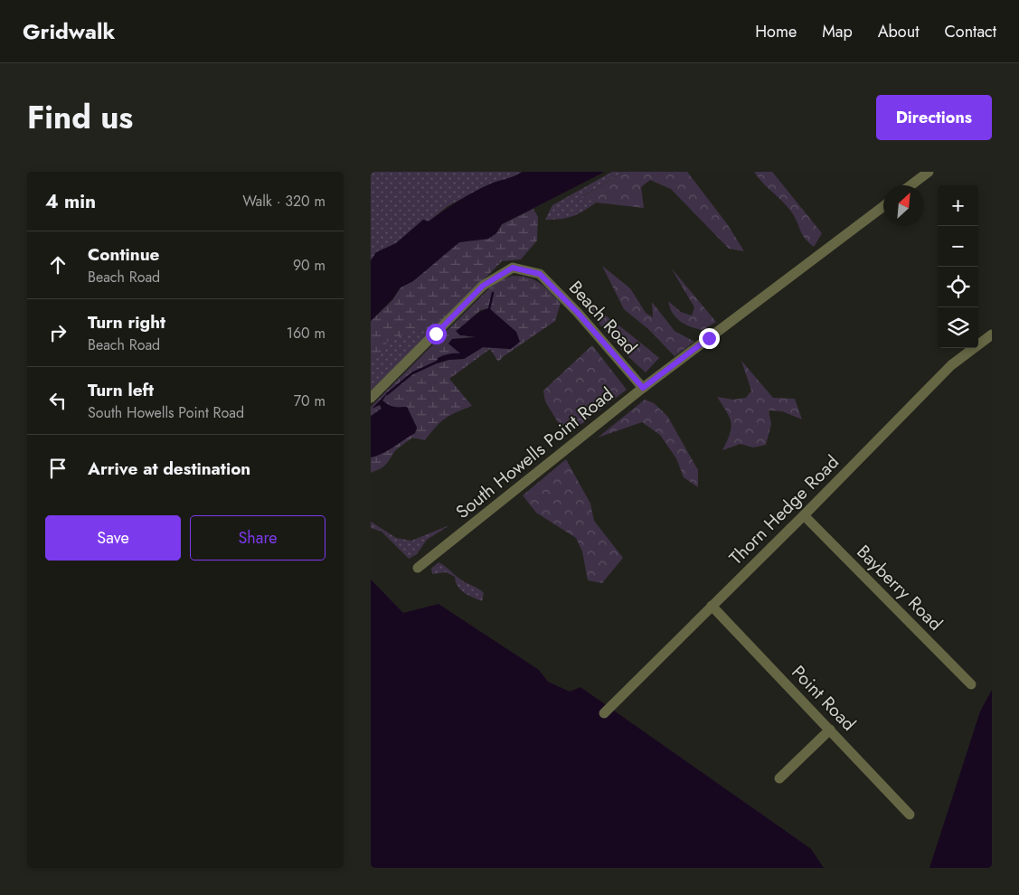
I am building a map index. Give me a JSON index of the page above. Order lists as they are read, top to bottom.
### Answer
{
  "streets": {
    "street": [
      "Beach Road",
      "South Howells Point Road",
      "Thorn Hedge Road",
      "Bayberry Road",
      "Point Road"
    ]
  },
  "crossings": [
    ["Beach Road", "South Howells Point Road"],
    ["Thorn Hedge Road", "Bayberry Road"],
    ["Thorn Hedge Road", "Point Road"]
  ],
  "north": "top right",
  "page": {
    "header": "Gridwalk",
    "nav": [
      "Home",
      "Map",
      "About",
      "Contact"
    ],
    "title": "Find us",
    "buttons": [
      "Directions",
      ["Save", "Share"]
    ],
    "heading": ["4 min", "Walk · 320 m"],
    "map_buttons": ["+", "−"],
    "list": [
      ["Continue", "Beach Road", "90 m"],
      ["Turn right", "Beach Road", "160 m"],
      ["Turn left", "South Howells Point Road", "70 m"],
      "Arrive at destination"
    ]
  }
}
